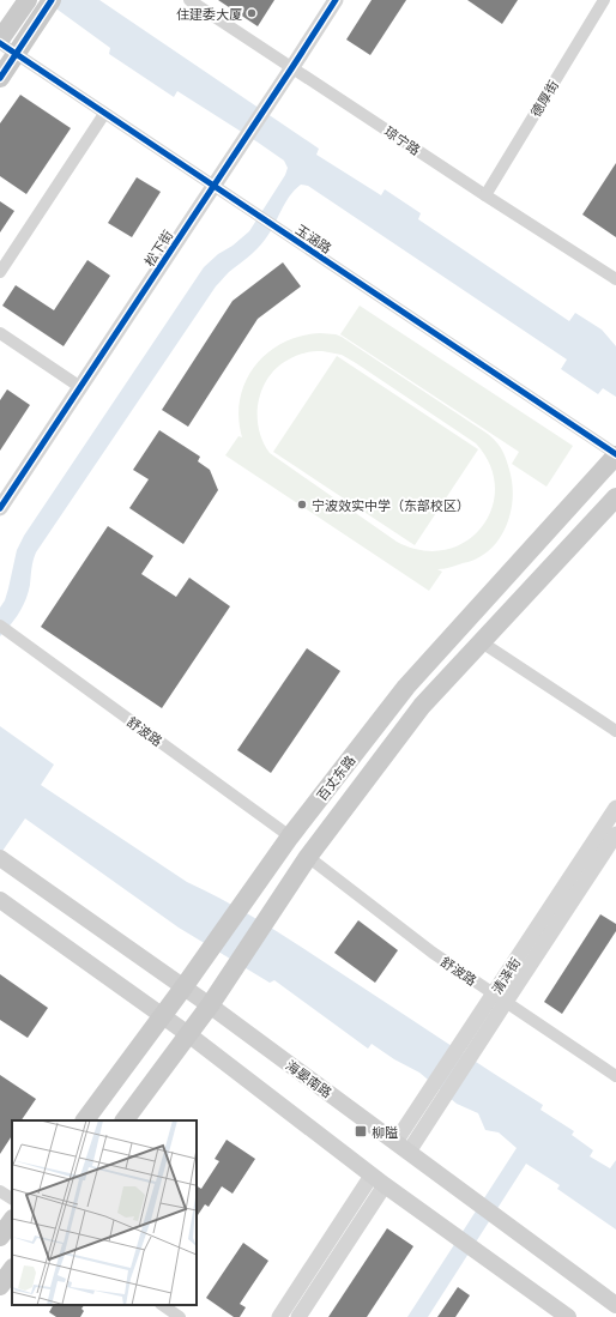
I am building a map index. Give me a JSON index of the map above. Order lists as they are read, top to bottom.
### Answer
{
  "streets": {
    "main road": ["百丈东路", "海晏南路"],
    "street": [
      "德厚街",
      "琼宁路",
      "玉涵路",
      "松下街",
      "舒波路",
      "清泽街"
    ]
  },
  "crossings": [
    ["德厚街", "琼宁路"],
    ["琼宁路", "松下街"],
    ["玉涵路", "松下街"],
    ["玉涵路", "百丈东路"],
    ["舒波路", "百丈东路"],
    ["舒波路", "清泽街"],
    ["百丈东路", "海晏南路"],
    ["清泽街", "海晏南路"]
  ],
  "places": {
    "other": ["住建委大厦", "宁波效实中学（东部校区）"],
    "transit": ["柳隘"]
  }
}
